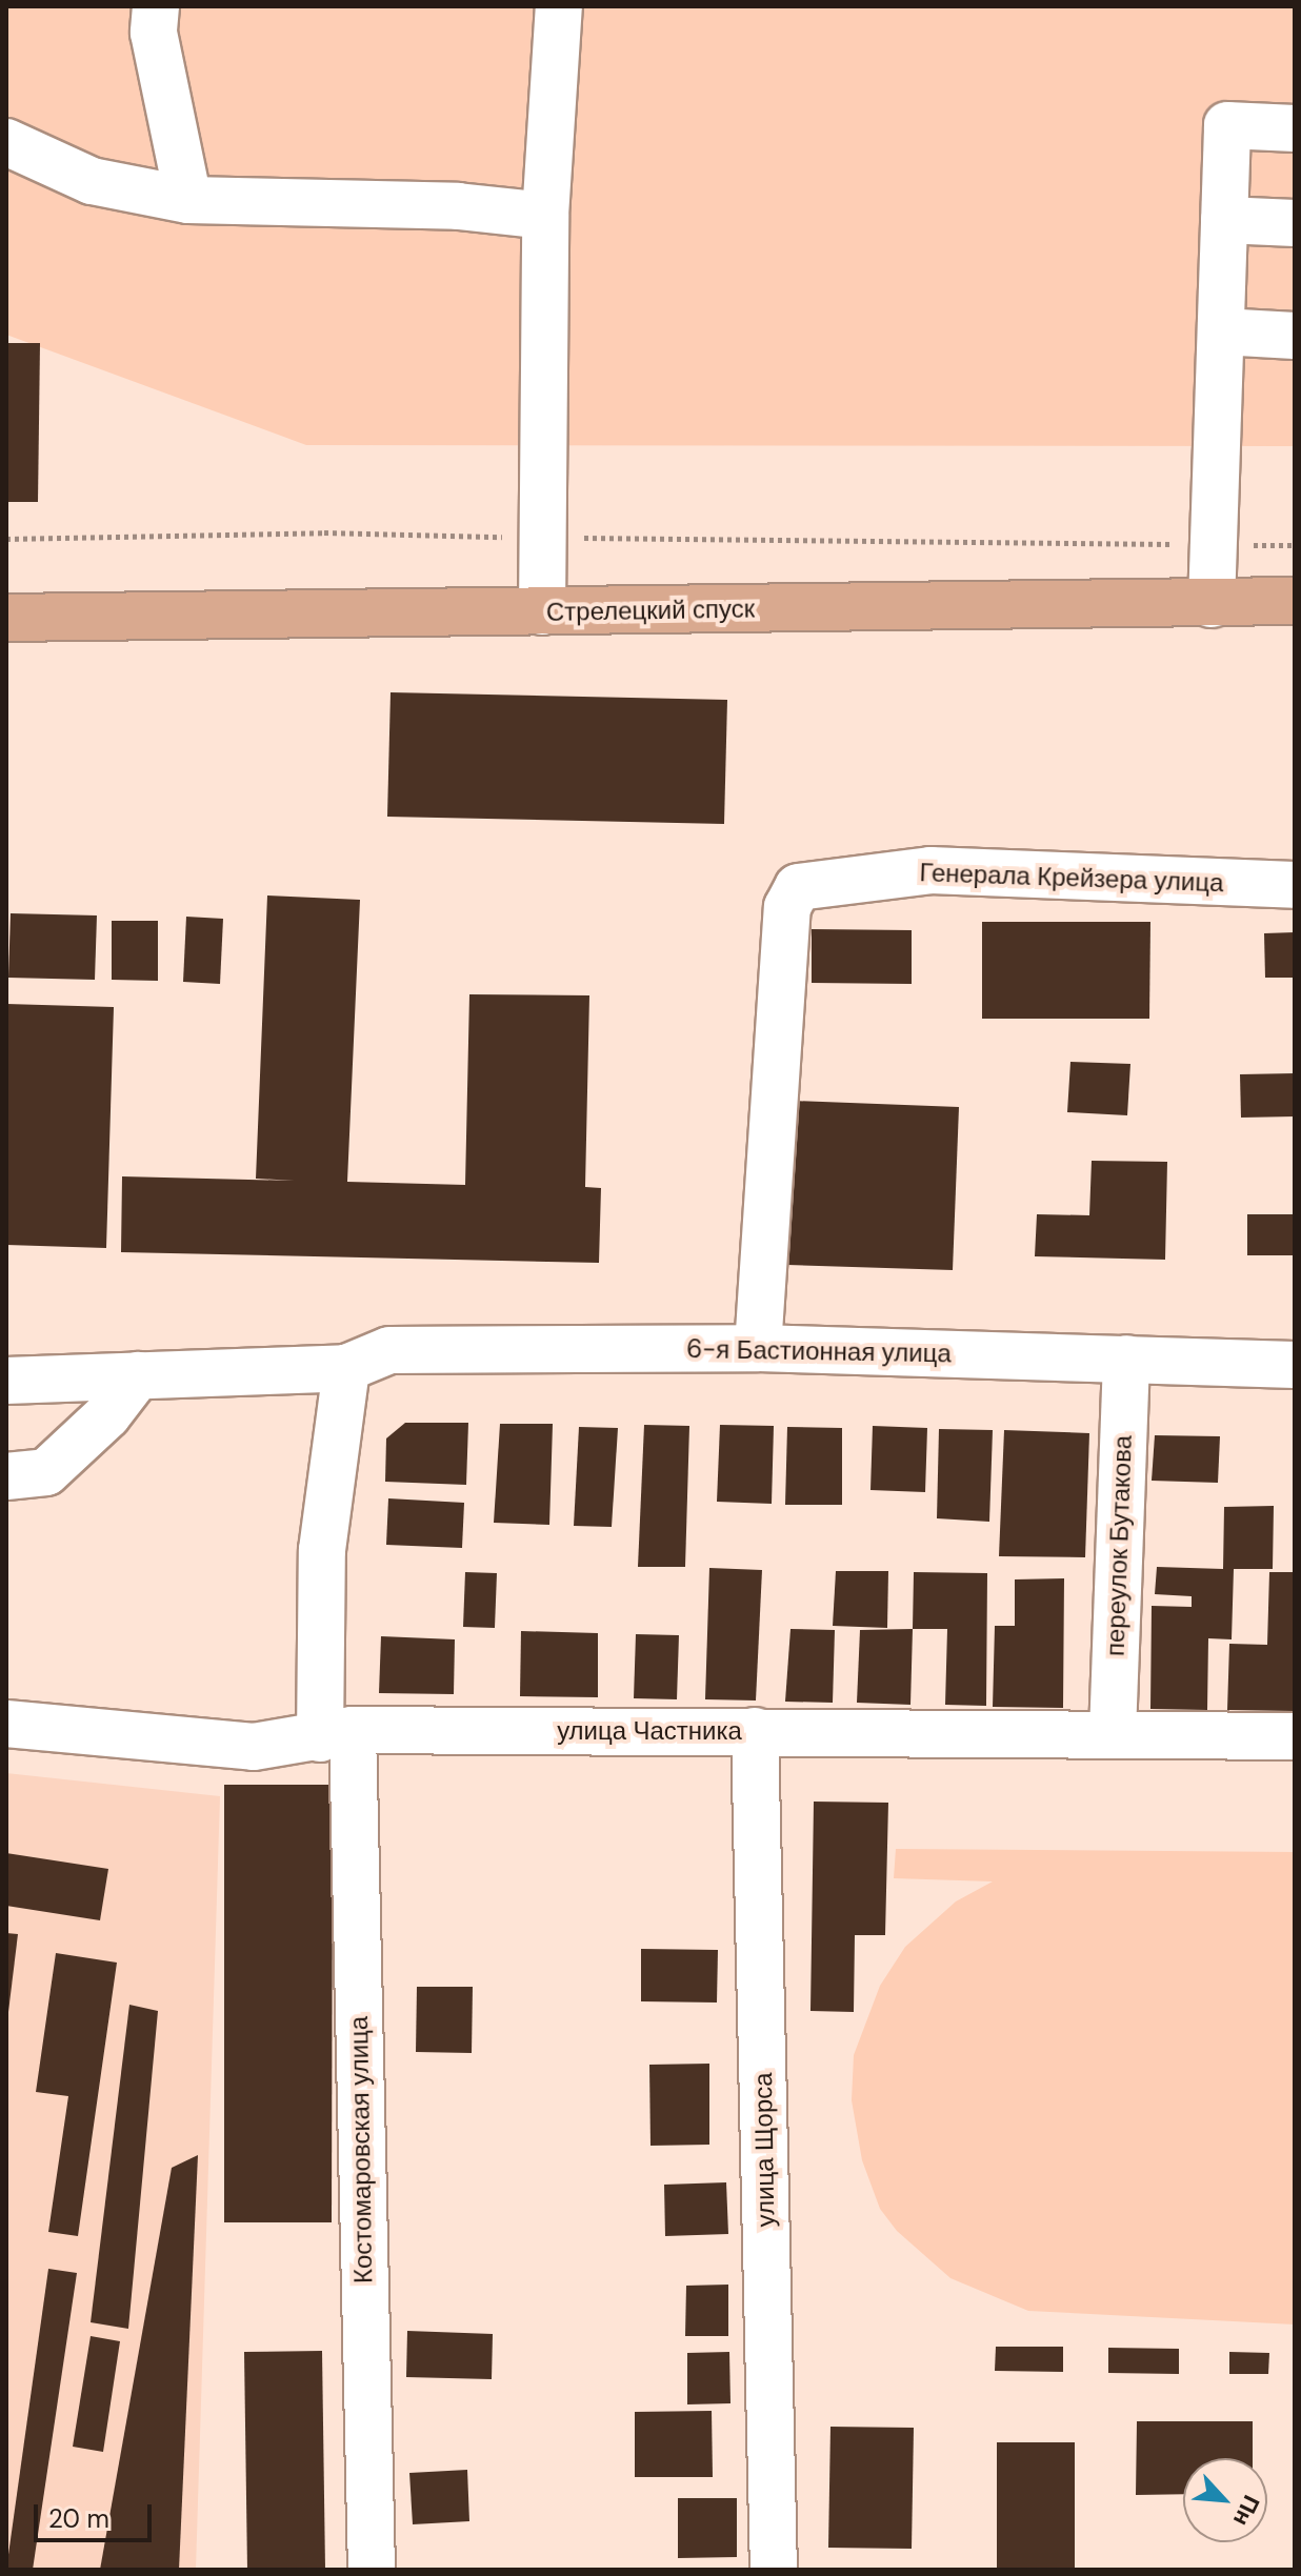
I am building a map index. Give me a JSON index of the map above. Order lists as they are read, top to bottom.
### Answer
{
  "streets": {
    "main road": ["Стрелецкий спуск"],
    "street": [
      "Генерала Крейзера улица",
      "6-я Бастионная улица",
      "переулок Бутакова",
      "улица Частника",
      "Костомаровская улица",
      "улица Щорса"
    ]
  },
  "crossings": [
    ["Генерала Крейзера улица", "6-я Бастионная улица"],
    ["6-я Бастионная улица", "переулок Бутакова"],
    ["6-я Бастионная улица", "Костомаровская улица"],
    ["переулок Бутакова", "улица Частника"],
    ["улица Частника", "Костомаровская улица"],
    ["улица Частника", "улица Щорса"]
  ],
  "scale_bar": "20 m",
  "north": "bottom right"
}
